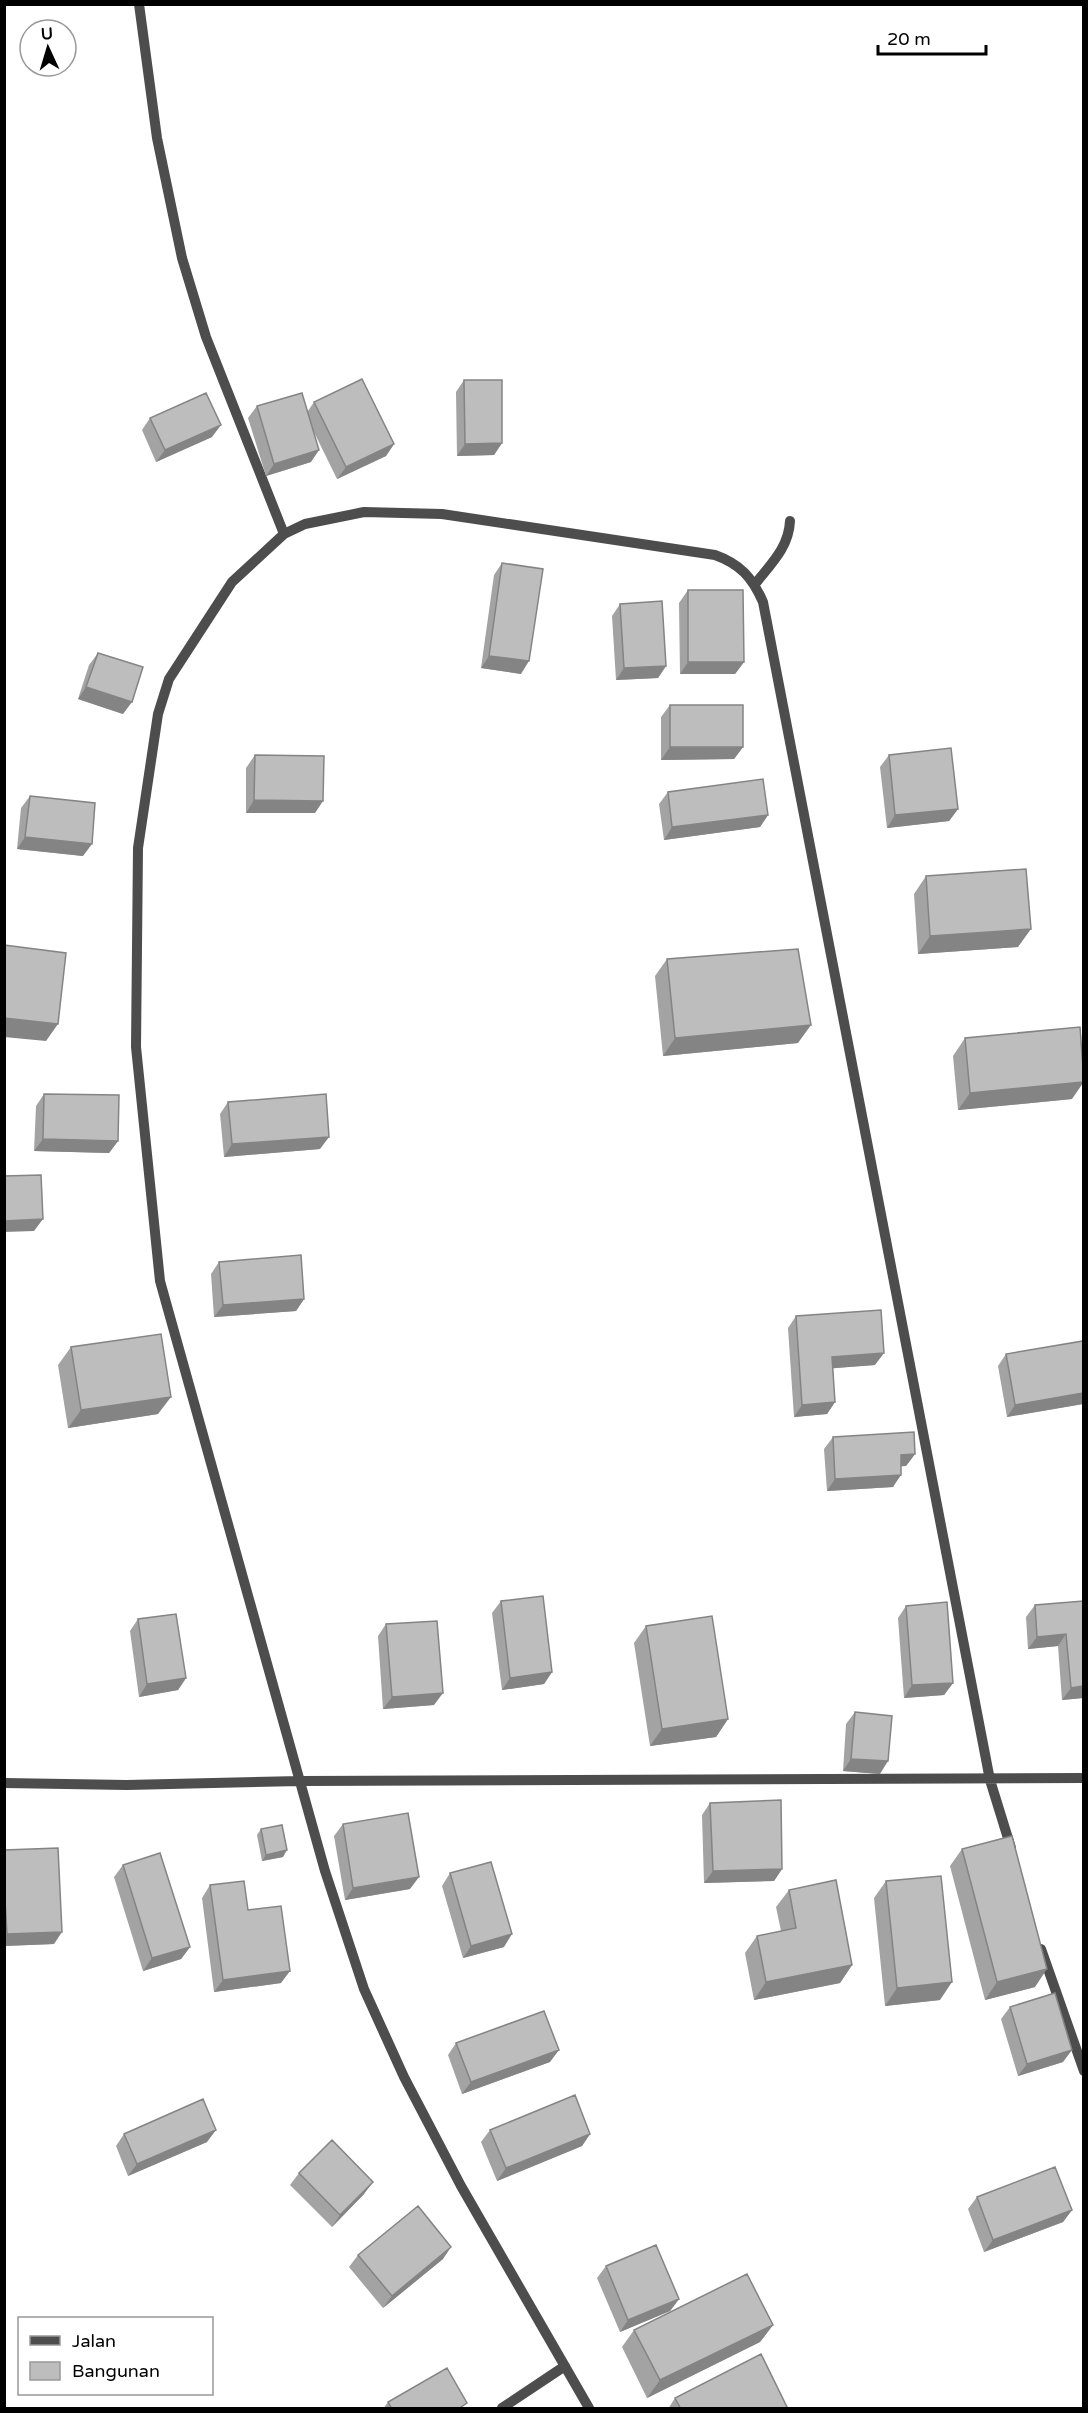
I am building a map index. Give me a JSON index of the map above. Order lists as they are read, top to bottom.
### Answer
{
  "legend": ["Jalan", "Bangunan"],
  "scale_bar": "20 m",
  "north": "top"
}
